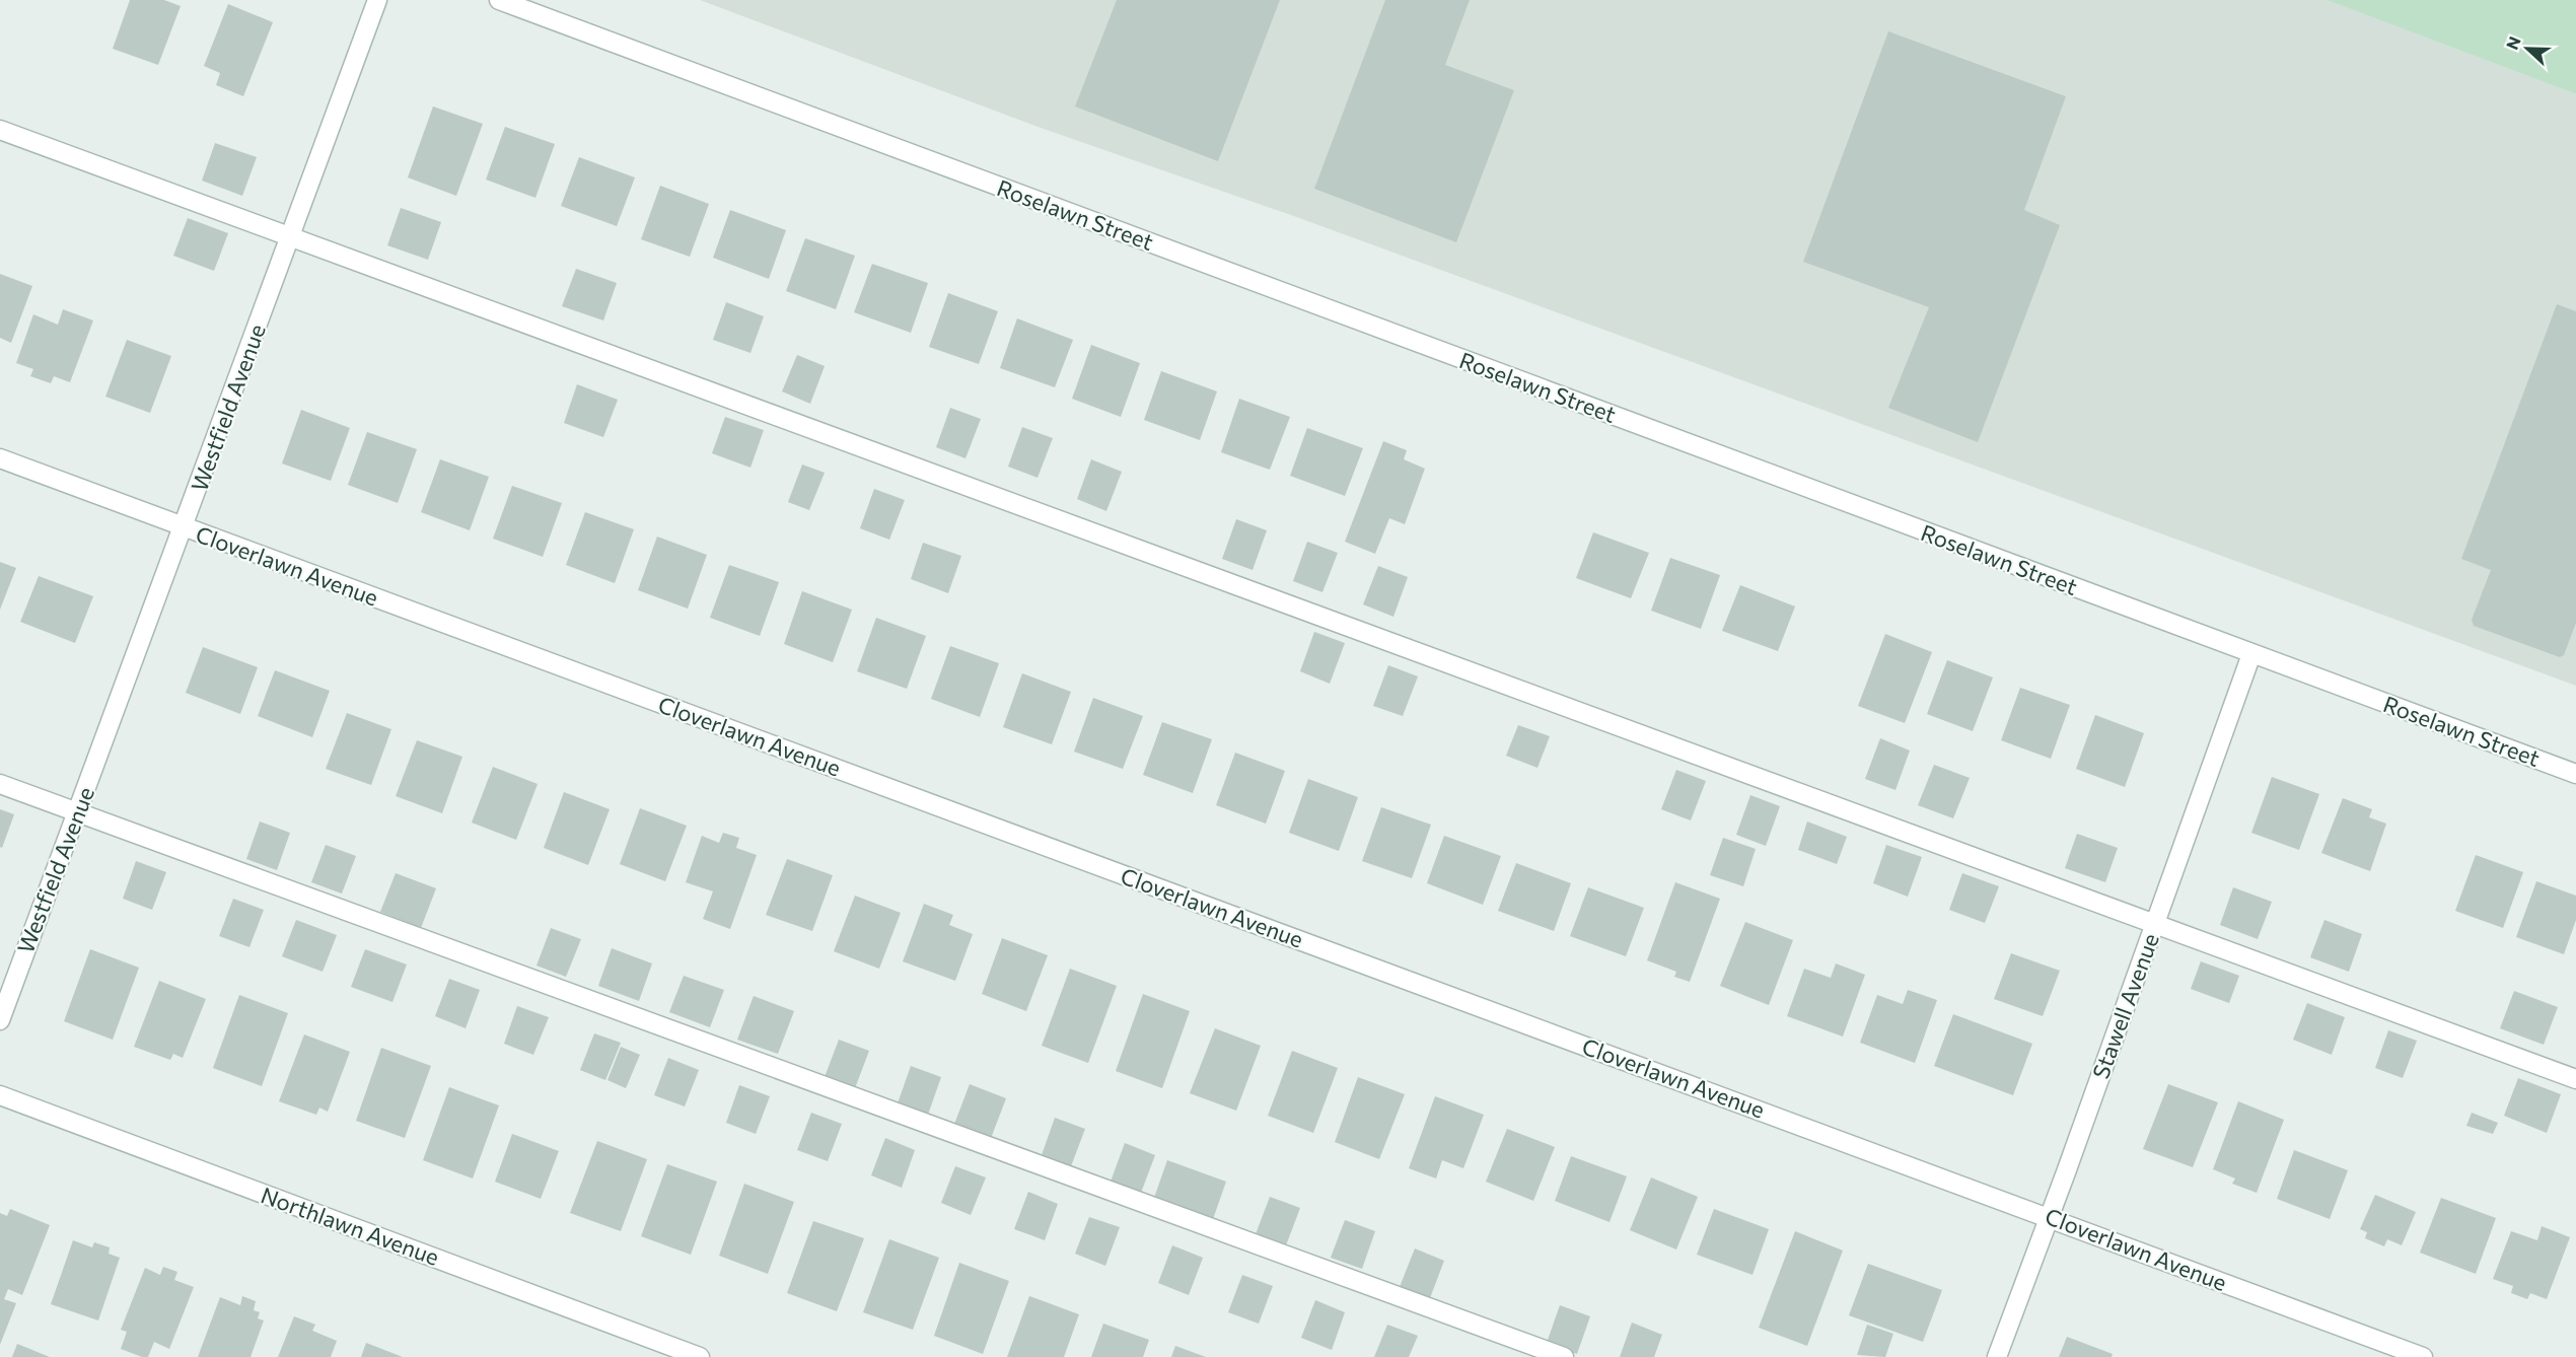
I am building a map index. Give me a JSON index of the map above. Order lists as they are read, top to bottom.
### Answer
{
  "streets": {
    "street": [
      "Roselawn Street",
      "Westfield Avenue",
      "Cloverlawn Avenue",
      "Stawell Avenue",
      "Northlawn Avenue"
    ]
  },
  "crossings": [
    ["Roselawn Street", "Stawell Avenue"],
    ["Westfield Avenue", "Cloverlawn Avenue"],
    ["Cloverlawn Avenue", "Stawell Avenue"]
  ],
  "north": "left"
}
